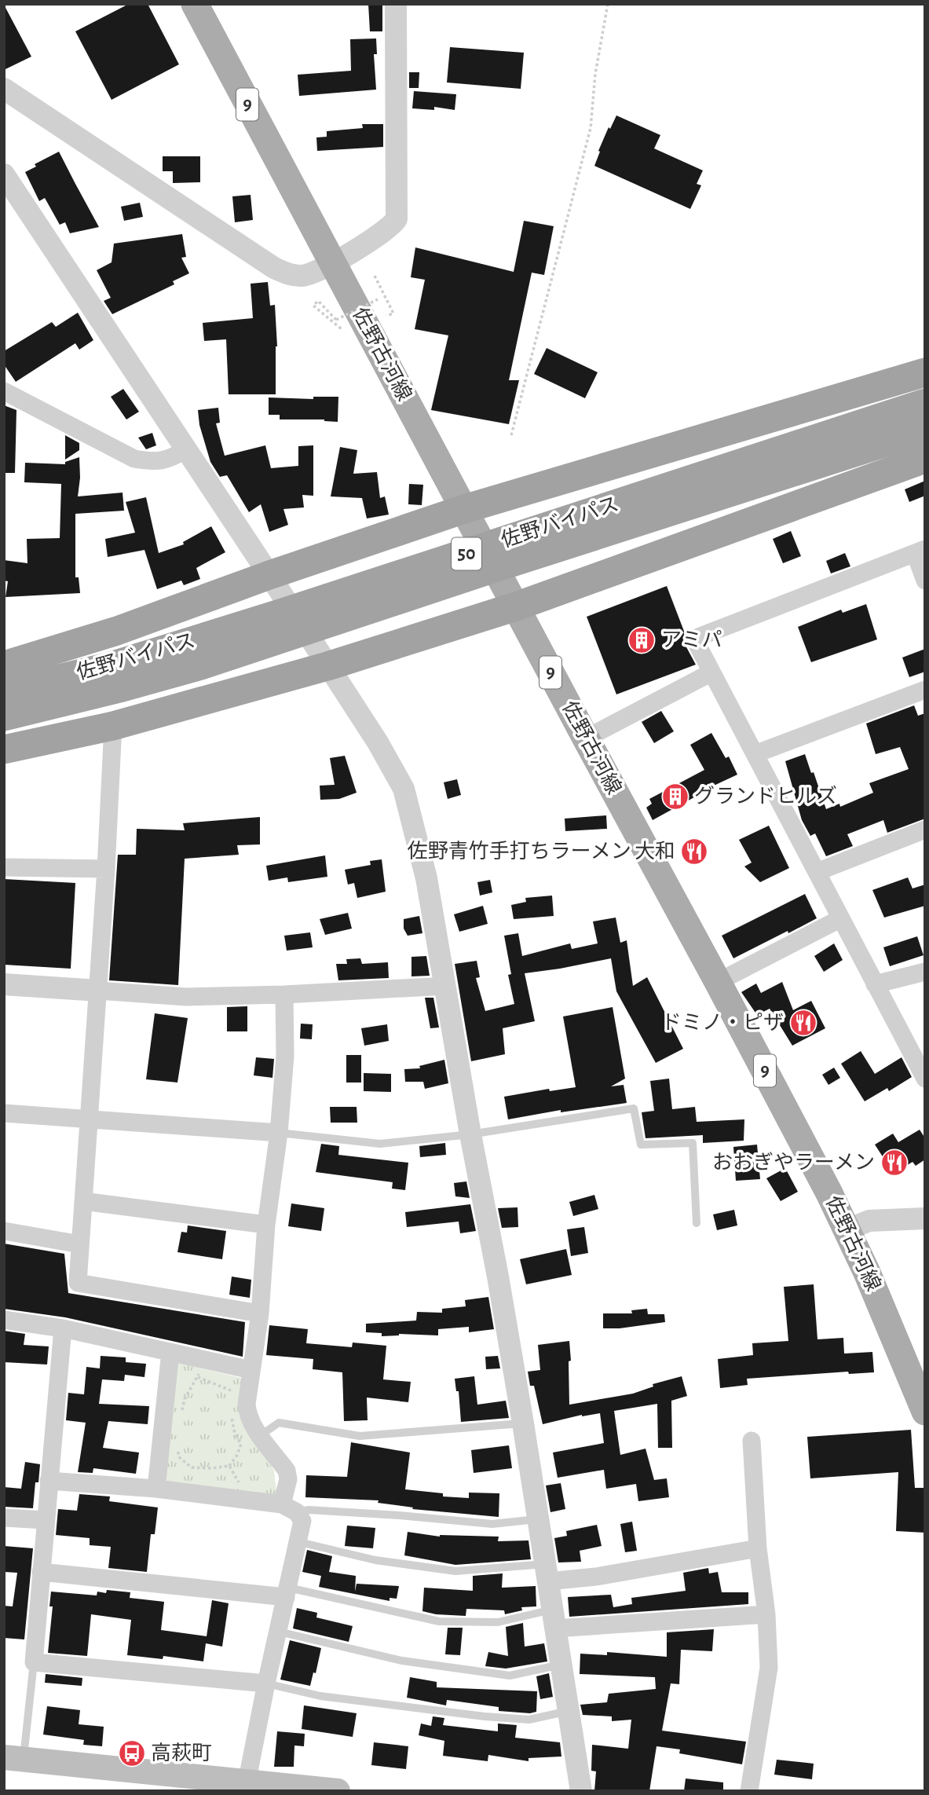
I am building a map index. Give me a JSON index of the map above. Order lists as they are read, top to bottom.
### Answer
{
  "streets": {
    "highway": ["佐野バイパス", "50"],
    "main road": ["9", "佐野古河線"]
  },
  "places": {
    "building": ["アミパ", "グランドヒルズ"],
    "restaurant": ["佐野青竹手打ちラーメン 大和", "ドミノ・ピザ", "おおぎやラーメン"],
    "bus stop": ["高萩町"]
  }
}
